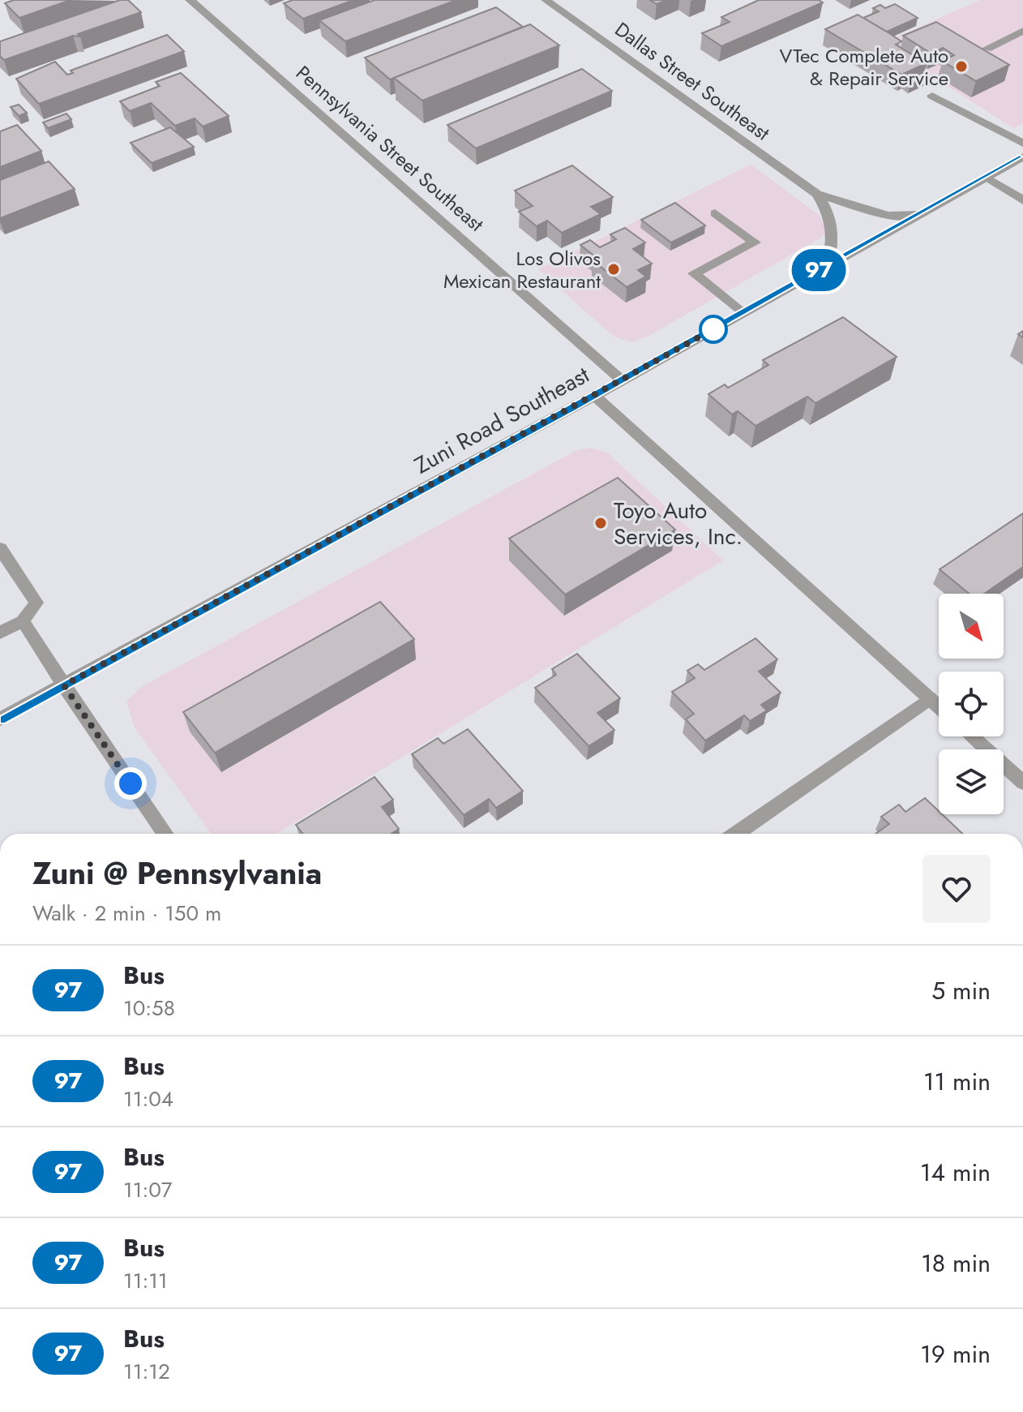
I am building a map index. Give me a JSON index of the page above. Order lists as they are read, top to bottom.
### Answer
{
  "streets": {
    "street": ["Dallas Street Southeast", "Pennsylvania Street Southeast", "Zuni Road Southeast"]
  },
  "crossings": [
    ["Dallas Street Southeast", "Zuni Road Southeast"],
    ["Pennsylvania Street Southeast", "Zuni Road Southeast"]
  ],
  "places": ["VTec Complete Auto & Repair Service", "Los Olivos Mexican Restaurant", "Toyo Auto Services, Inc."],
  "lines": ["bus line 97"],
  "north": "bottom right",
  "page": {
    "on_map": "97",
    "heading": ["Zuni @ Pennsylvania", "Walk · 2 min · 150 m"],
    "list": [
      {
        "mark": "97",
        "name": "Bus",
        "note": "10:58",
        "value": "5 min"
      },
      {
        "mark": "97",
        "name": "Bus",
        "note": "11:04",
        "value": "11 min"
      },
      {
        "mark": "97",
        "name": "Bus",
        "note": "11:07",
        "value": "14 min"
      },
      {
        "mark": "97",
        "name": "Bus",
        "note": "11:11",
        "value": "18 min"
      },
      {
        "mark": "97",
        "name": "Bus",
        "note": "11:12",
        "value": "19 min"
      }
    ]
  }
}
